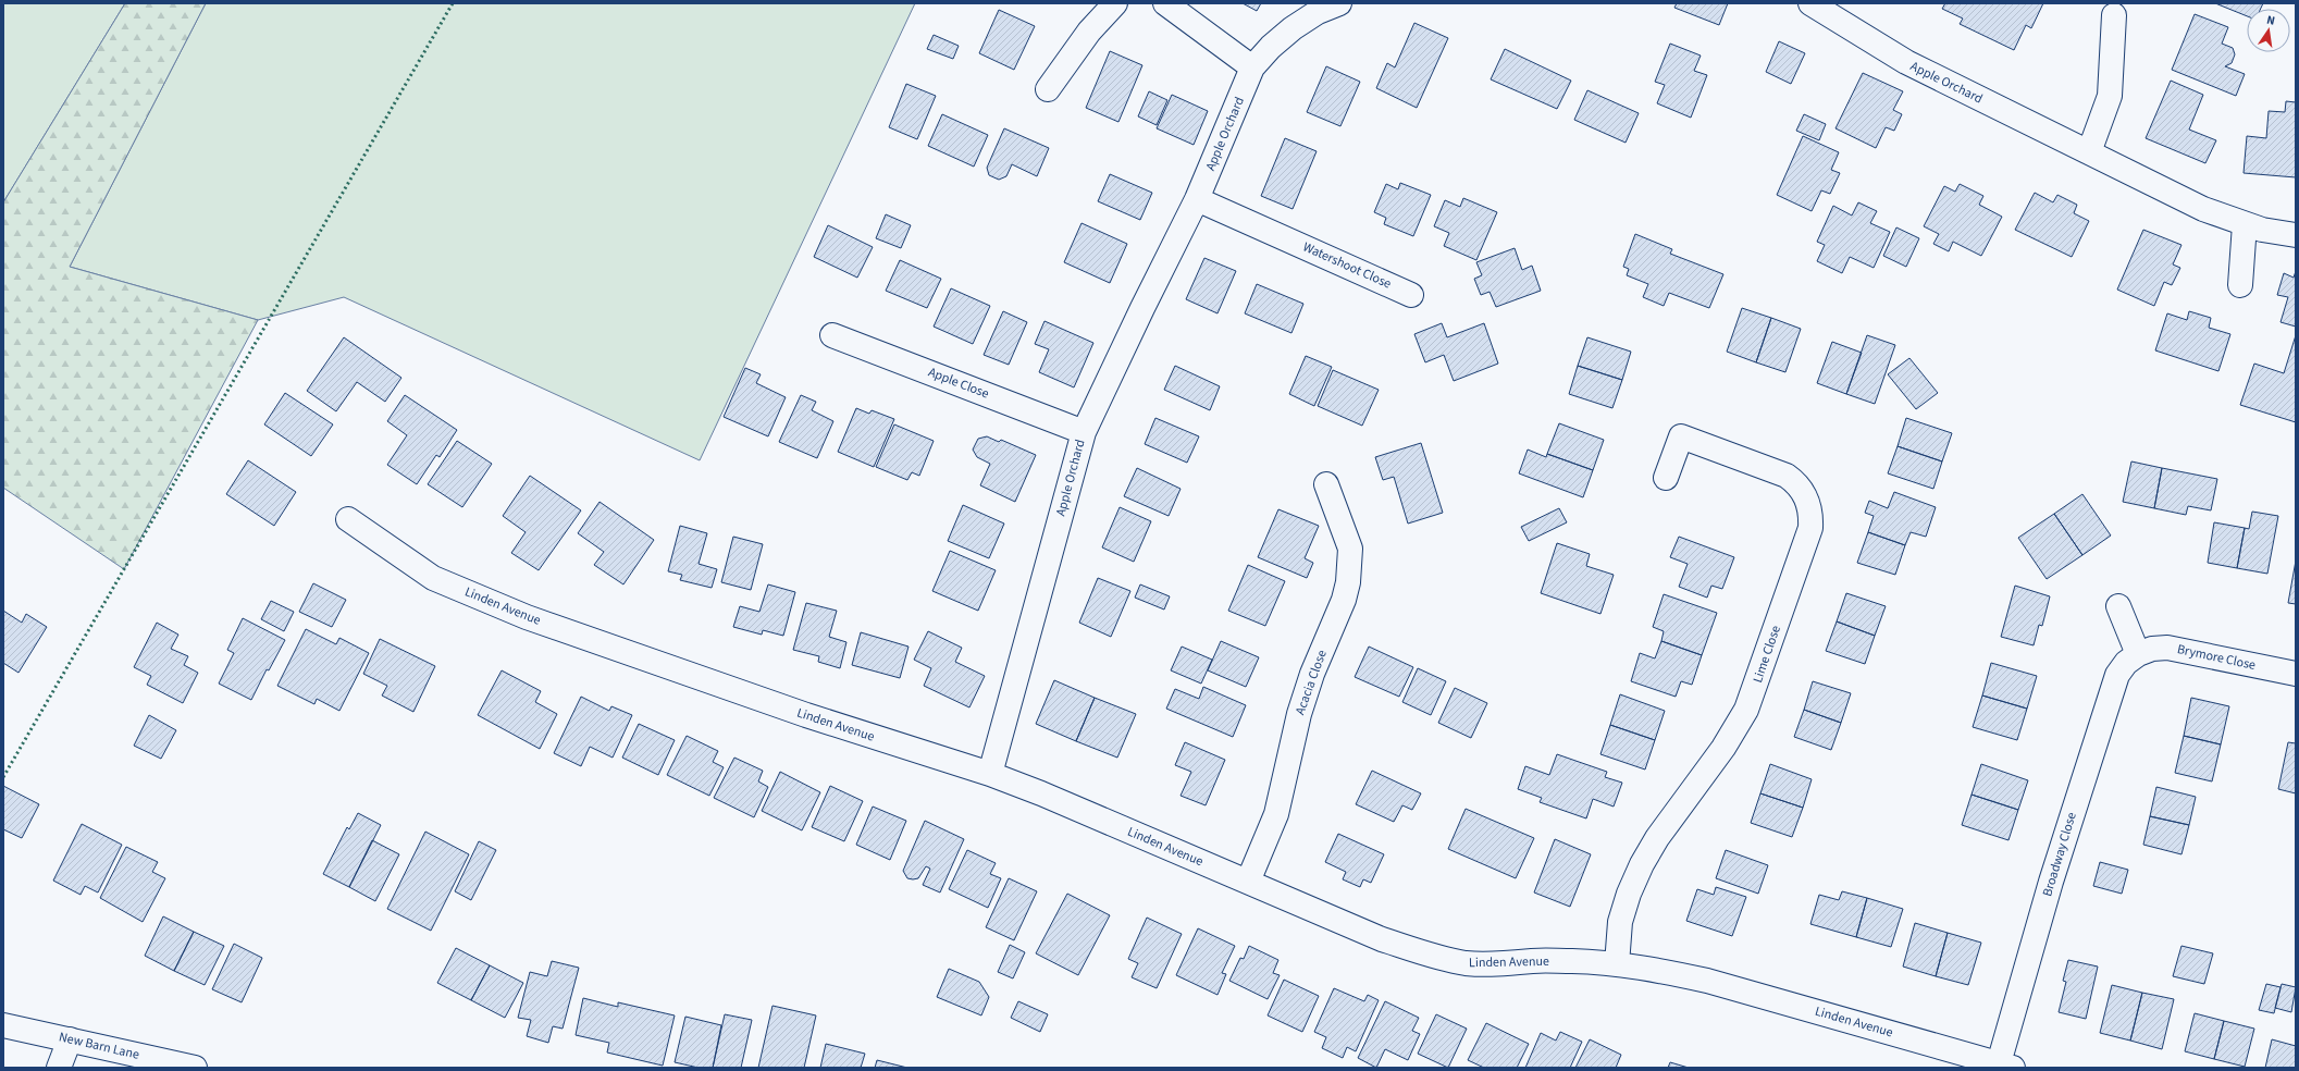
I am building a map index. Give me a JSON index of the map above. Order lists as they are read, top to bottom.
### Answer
{
  "streets": {
    "street": [
      "Apple Orchard",
      "Watershoot Close",
      "Apple Close",
      "Linden Avenue",
      "Lime Close",
      "Brymore Close",
      "Acacia Close",
      "Broadway Close",
      "New Barn Lane"
    ]
  },
  "crossings": [
    ["Apple Orchard", "Watershoot Close"],
    ["Apple Orchard", "Apple Close"],
    ["Apple Orchard", "Linden Avenue"],
    ["Linden Avenue", "Lime Close"],
    ["Linden Avenue", "Acacia Close"],
    ["Linden Avenue", "Broadway Close"],
    ["Brymore Close", "Broadway Close"]
  ],
  "north": "top"
}
